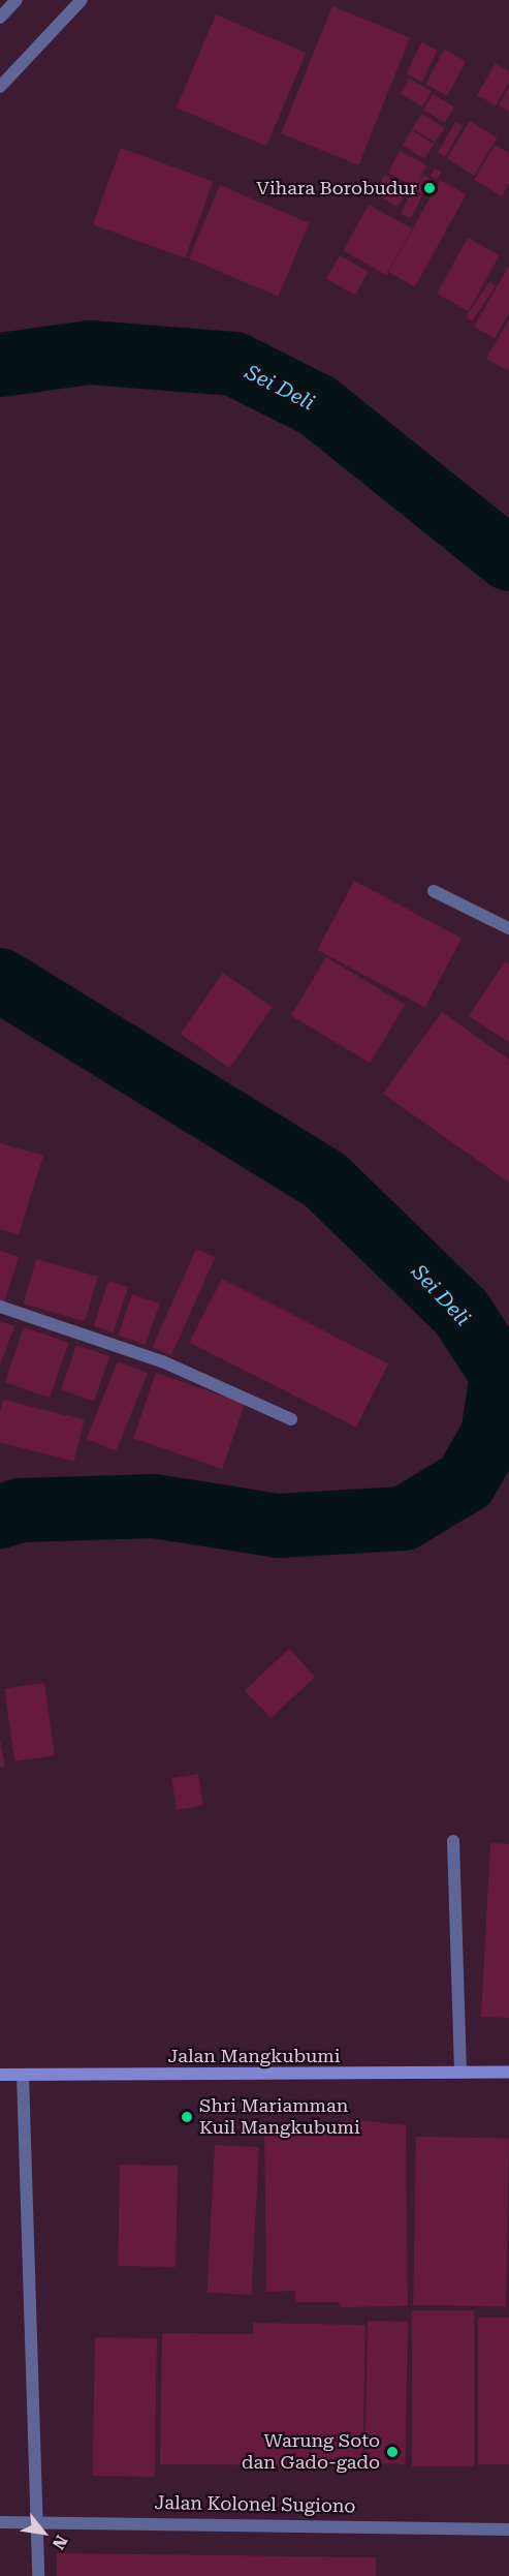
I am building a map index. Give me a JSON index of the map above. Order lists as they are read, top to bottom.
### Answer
{
  "streets": {
    "street": ["Jalan Mangkubumi", "Jalan Kolonel Sugiono"]
  },
  "water": ["Sei Deli"],
  "places": ["Vihara Borobudur", "Shri Mariamman Kuil Mangkubumi", "Warung Soto dan Gado-gado"],
  "north": "bottom right"
}
